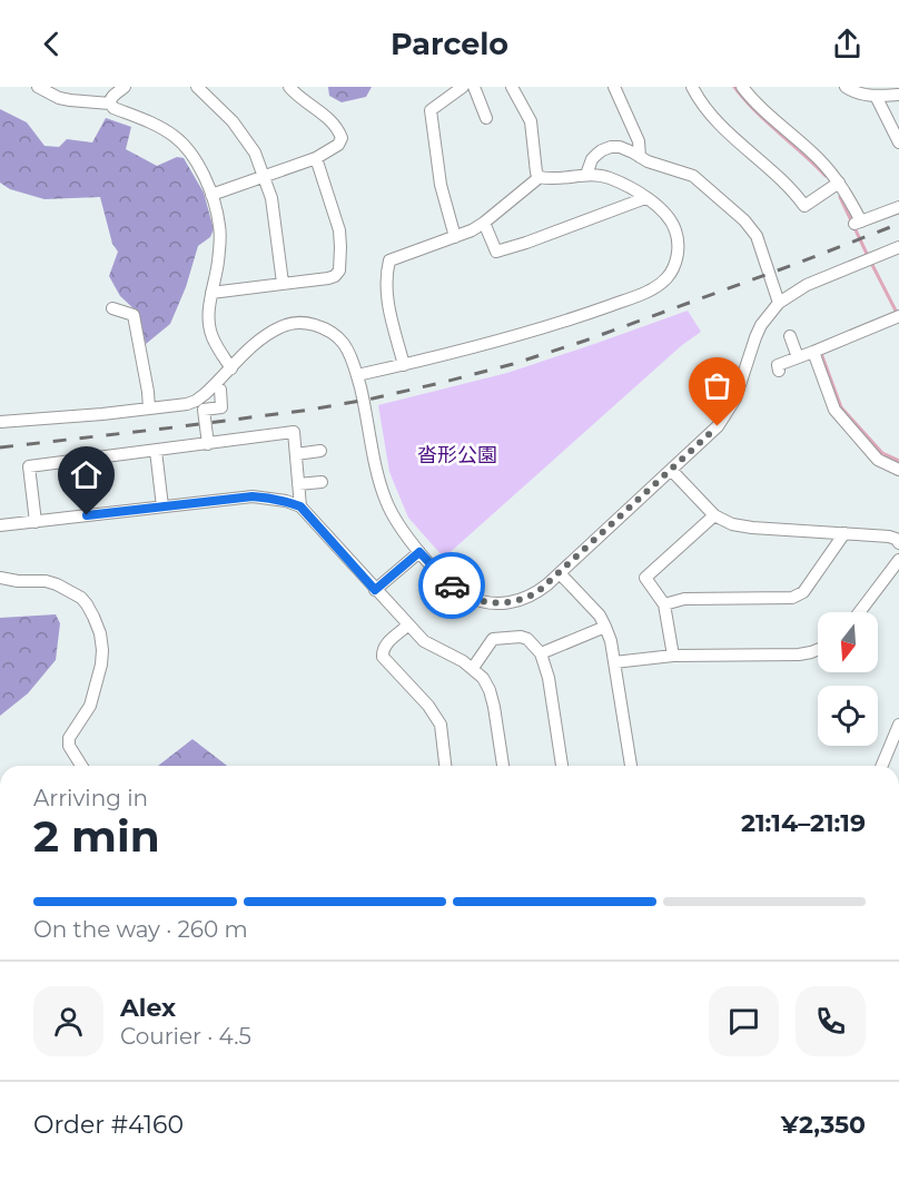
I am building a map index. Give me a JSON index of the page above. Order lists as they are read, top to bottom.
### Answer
{
  "parks": ["沓形公園"],
  "north": "bottom",
  "page": {
    "header": "Parcelo",
    "heading": ["2 min", "Arriving in", "21:14–21:19"],
    "panel": [
      "Alex",
      "Courier · 4.5",
      "Order #4160",
      "¥2,350"
    ],
    "bar": "On the way · 260 m"
  }
}
